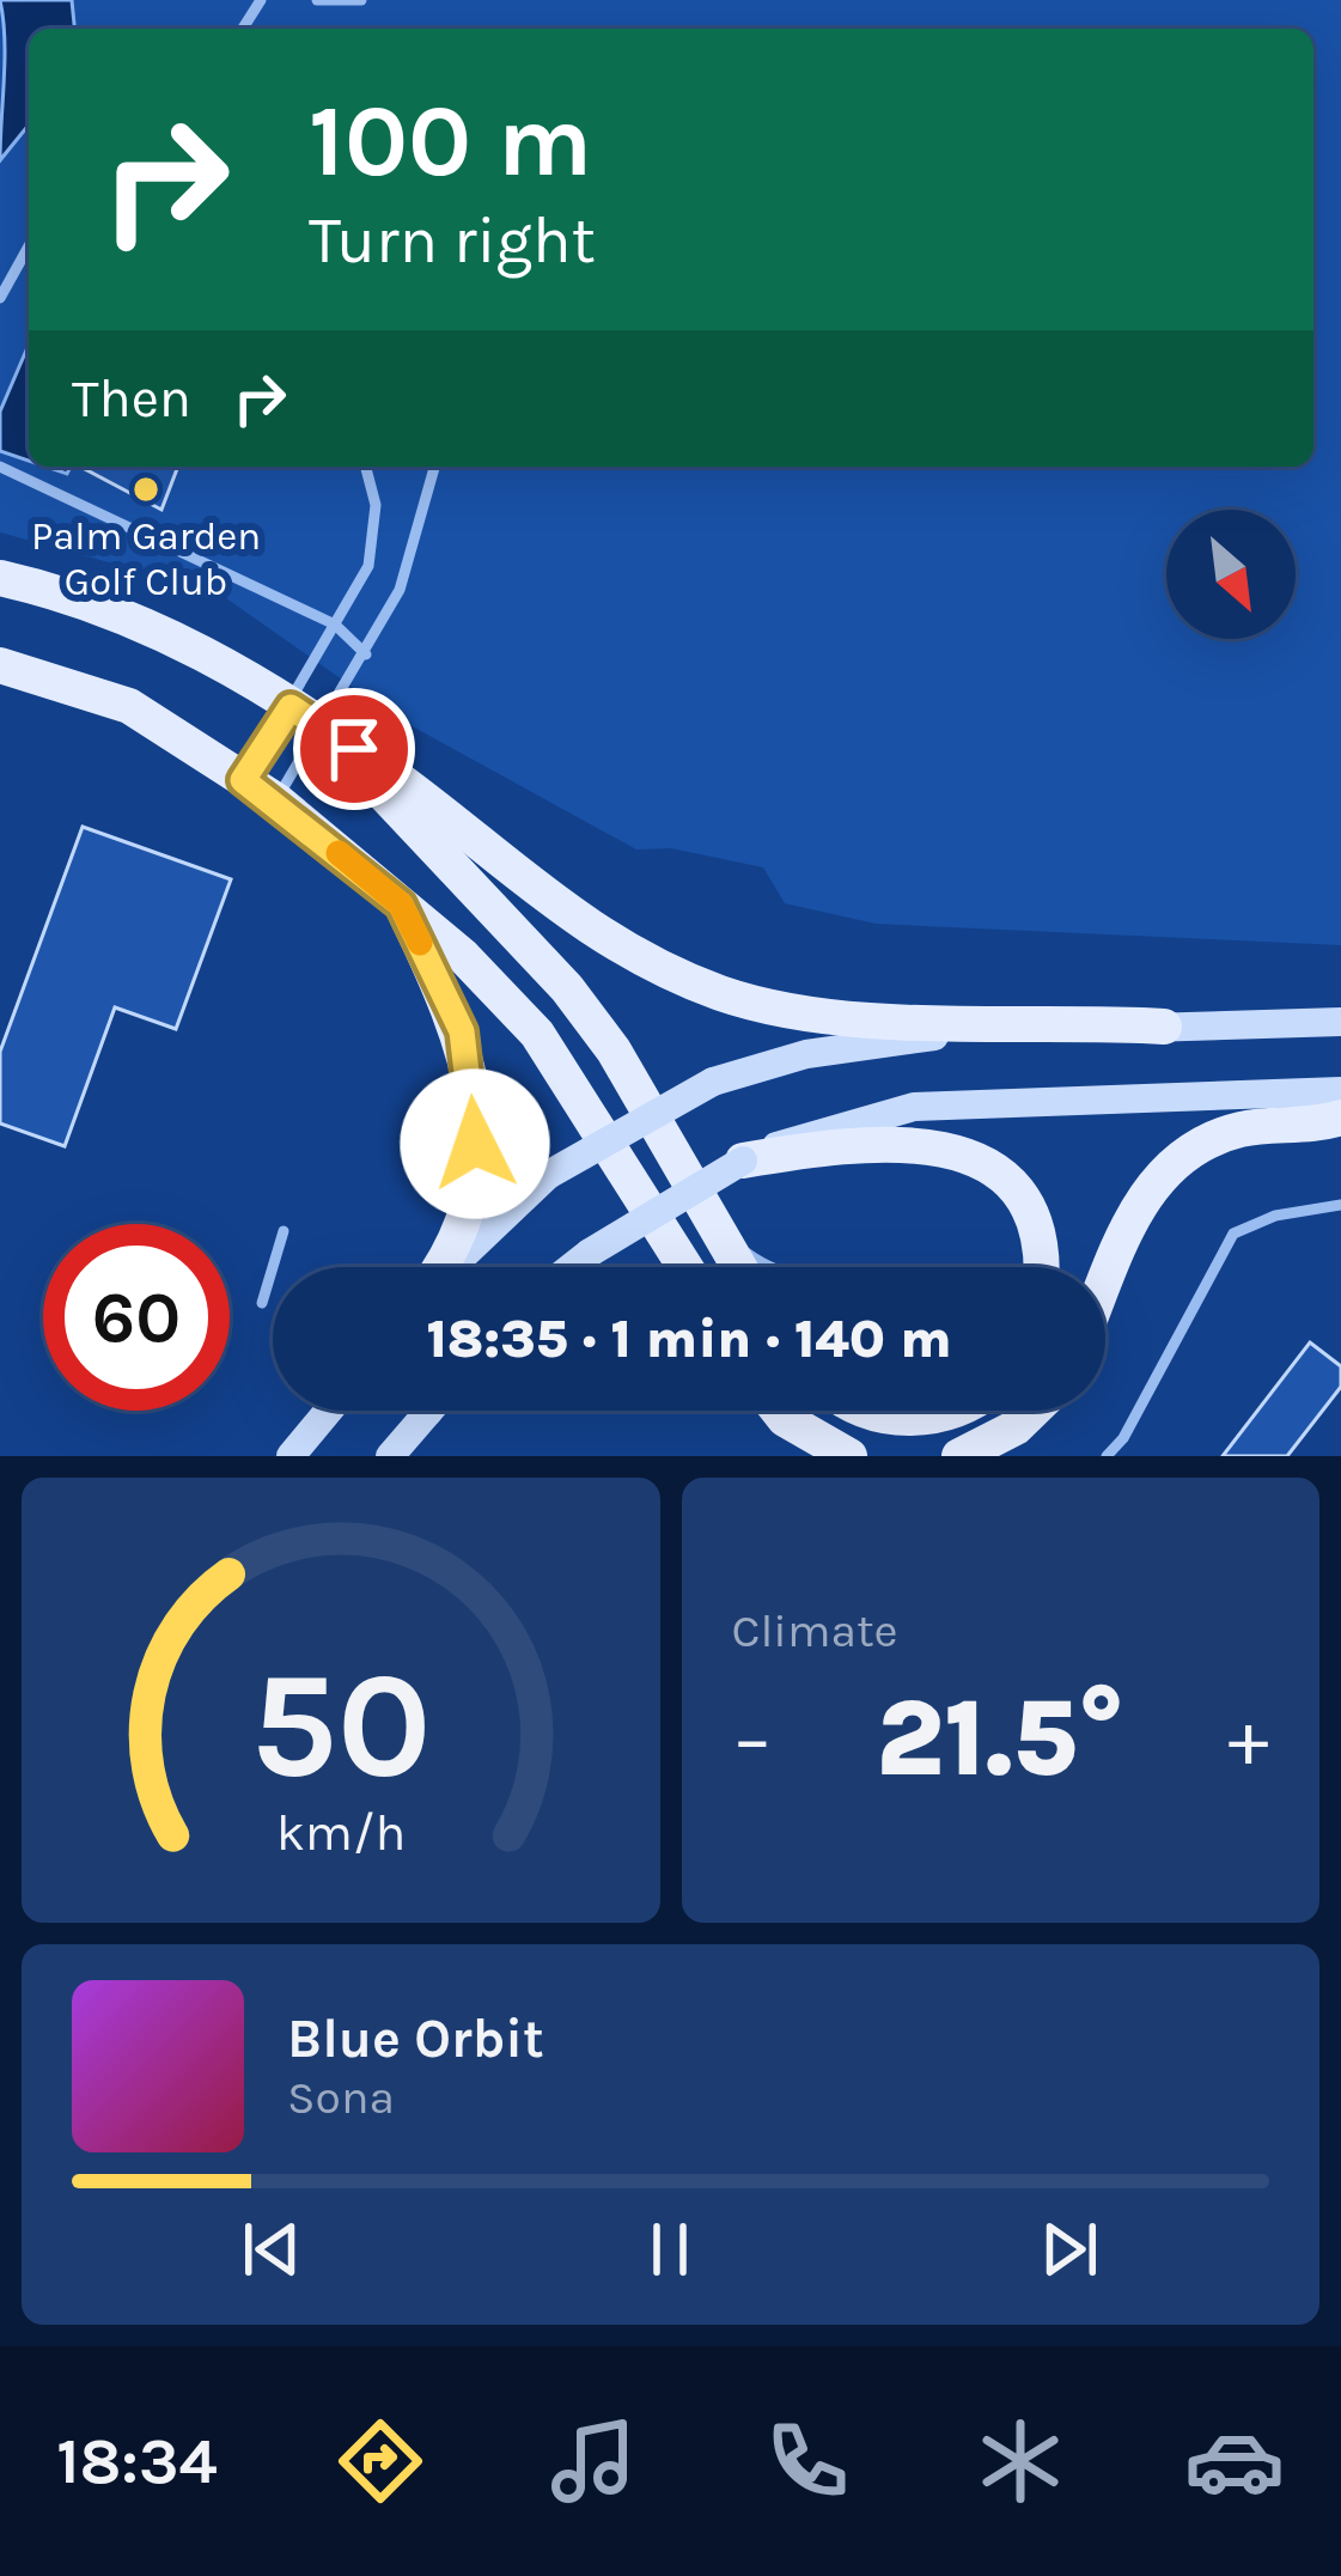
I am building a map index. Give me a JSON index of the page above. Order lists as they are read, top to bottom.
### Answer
{
  "places": ["Palm Garden Golf Club"],
  "north": "bottom right",
  "page": {
    "turn": ["100 m", "Turn right"],
    "then": "Then",
    "limit": "60",
    "trip": "18:35 · 1 min · 140 m",
    "tile": "Climate",
    "heat": ["−", "21.5°", "+"],
    "song": ["Blue Orbit", "Sona"],
    "tabs": "18:34",
    "gauge": ["50", "km/h"]
  }
}
